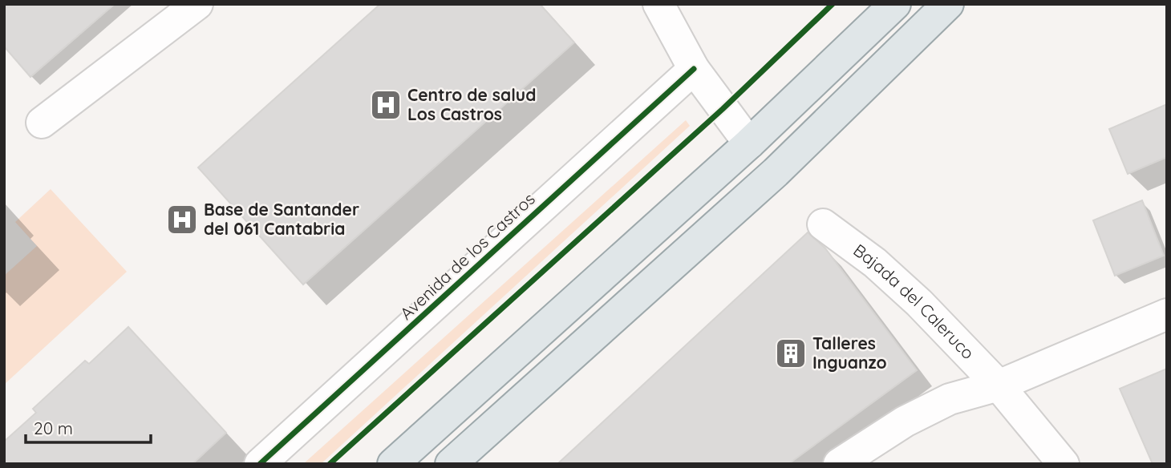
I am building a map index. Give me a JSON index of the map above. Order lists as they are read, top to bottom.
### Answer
{
  "streets": {
    "street": ["Avenida de los Castros", "Bajada del Caleruco"]
  },
  "places": {
    "hospital": ["Centro de salud Los Castros", "Base de Santander del 061 Cantabria"],
    "building": ["Talleres Inguanzo"]
  },
  "scale_bar": "20 m"
}
